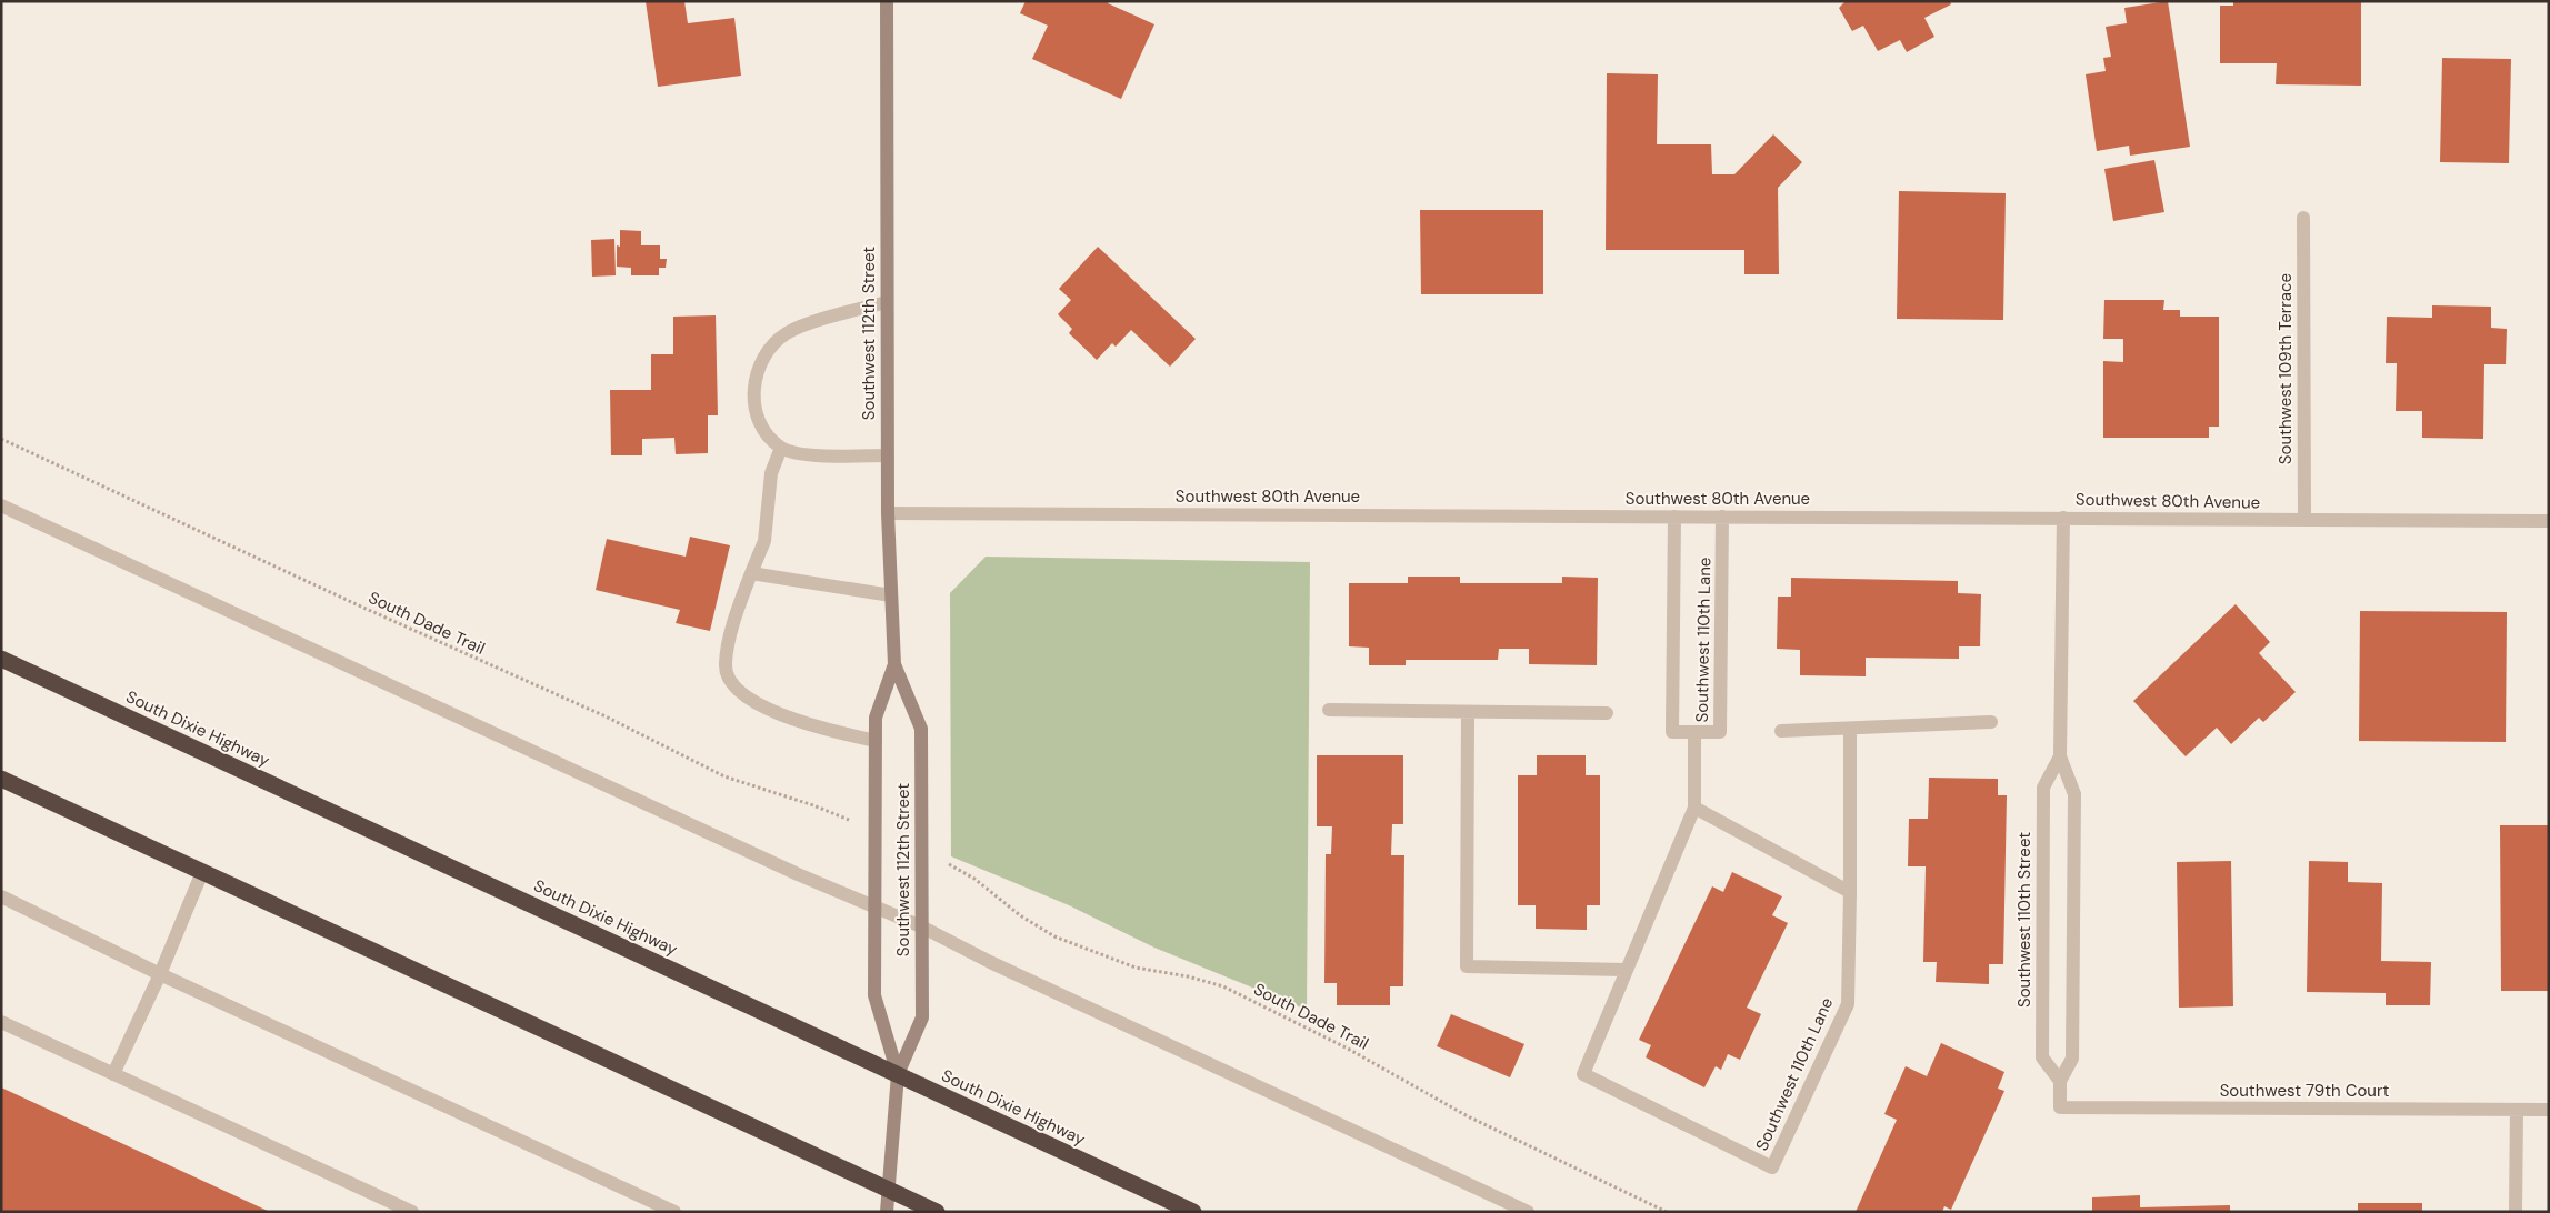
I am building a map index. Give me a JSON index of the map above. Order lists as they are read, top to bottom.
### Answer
{
  "streets": {
    "highway": ["South Dixie Highway"],
    "main road": ["Southwest 112th Street"],
    "street": [
      "Southwest 109th Terrace",
      "Southwest 80th Avenue",
      "Southwest 110th Lane",
      "Southwest 110th Street",
      "Southwest 79th Court"
    ],
    "path": ["South Dade Trail"]
  },
  "crossings": [
    ["Southwest 112th Street", "Southwest 80th Avenue"],
    ["Southwest 112th Street", "South Dixie Highway"],
    ["Southwest 109th Terrace", "Southwest 80th Avenue"],
    ["Southwest 80th Avenue", "Southwest 110th Lane"],
    ["Southwest 80th Avenue", "Southwest 110th Street"],
    ["Southwest 110th Street", "Southwest 79th Court"]
  ]
}
